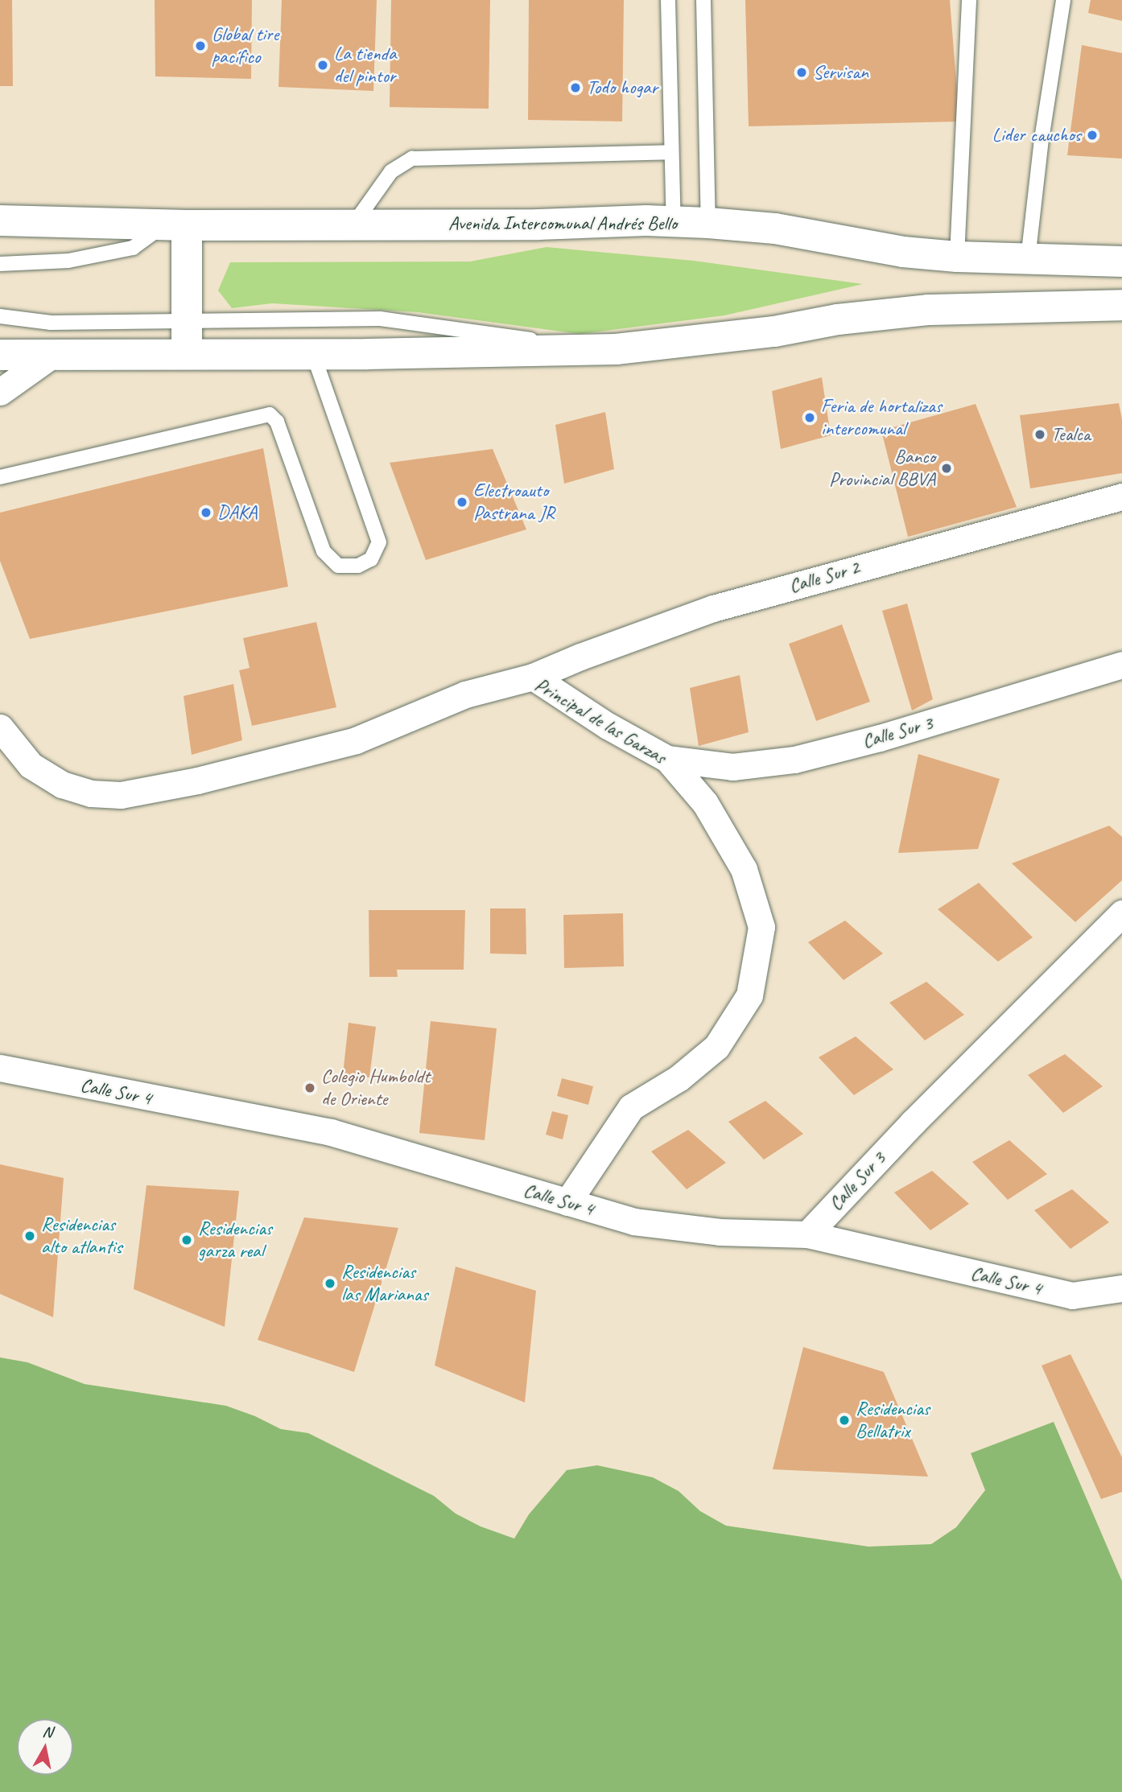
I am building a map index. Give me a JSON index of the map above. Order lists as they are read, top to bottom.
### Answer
{
  "streets": {
    "main road": ["Avenida Intercomunal Andrés Bello"],
    "street": [
      "Calle Sur 2",
      "Principal de las Garzas",
      "Calle Sur 3",
      "Calle Sur 4"
    ]
  },
  "crossings": [
    ["Calle Sur 2", "Principal de las Garzas"],
    ["Principal de las Garzas", "Calle Sur 3"],
    ["Principal de las Garzas", "Calle Sur 4"],
    ["Calle Sur 3", "Calle Sur 4"]
  ],
  "places": [
    "Global tire pacífico",
    "La tienda del pintor",
    "Servisan",
    "Todo hogar",
    "Lider cauchos",
    "Feria de hortalizas intercomunal",
    "Tealca",
    "Banco Provincial BBVA",
    "Electroauto Pastrana JR",
    "DAKA",
    "Colegio Humboldt de Oriente",
    "Residencias alto atlantis",
    "Residencias garza real",
    "Residencias las Marianas",
    "Residencias Bellatrix"
  ],
  "north": "top"
}
